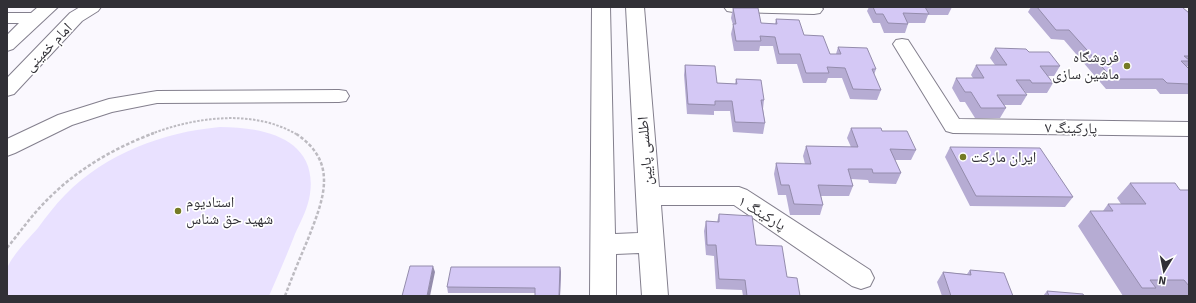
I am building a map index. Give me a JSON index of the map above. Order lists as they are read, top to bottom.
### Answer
{
  "streets": {
    "street": [
      "امام خمینی",
      "پارکینگ ۷",
      "اطلسی پایین",
      "پارکینگ ۱"
    ]
  },
  "crossings": [
    ["اطلسی پایین", "پارکینگ ۱"]
  ],
  "places": ["فروشگاه ماشین سازی", "ایران مارکت", "استادیوم شهید حق شناس"],
  "north": "bottom"
}
